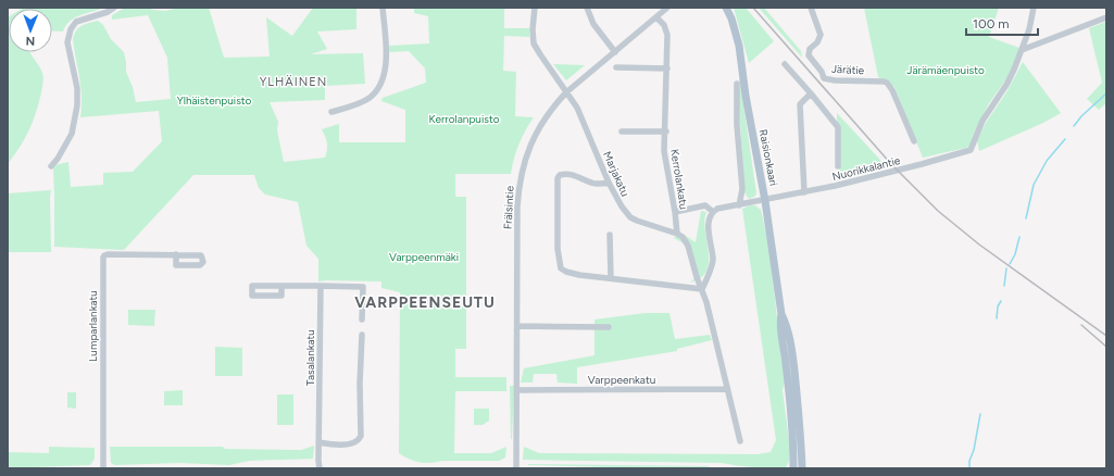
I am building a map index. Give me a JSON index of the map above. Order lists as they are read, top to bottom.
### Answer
{
  "streets": {
    "main road": ["Raisionkaari"],
    "street": [
      "Järätie",
      "Nuorikkalantie",
      "Marjakatu",
      "Kerrolankatu",
      "Frälsintie",
      "Lumparlankatu",
      "Tasalankatu",
      "Varppeenkatu"
    ]
  },
  "crossings": [
    ["Raisionkaari", "Nuorikkalantie"],
    ["Marjakatu", "Kerrolankatu"],
    ["Marjakatu", "Frälsintie"],
    ["Kerrolankatu", "Frälsintie"],
    ["Frälsintie", "Varppeenkatu"]
  ],
  "districts": ["YLHÄINEN", "VARPPEENSEUTU"],
  "parks": [
    "Järämäenpuisto",
    "Ylhäistenpuisto",
    "Kerrolanpuisto",
    "Varppeenmäki"
  ],
  "scale_bar": "100 m",
  "north": "bottom"
}
